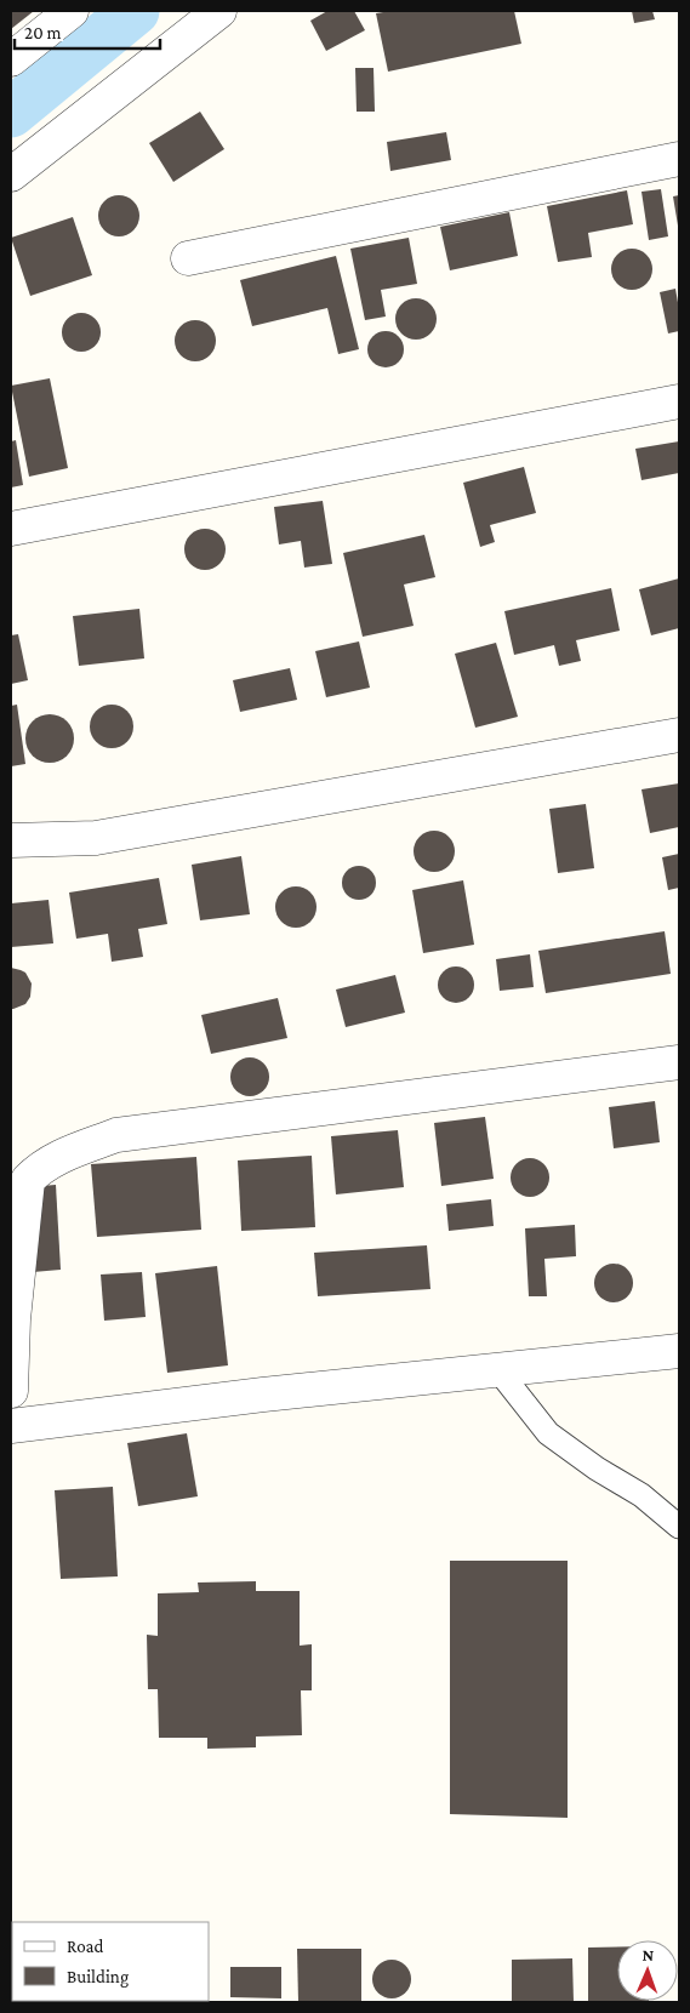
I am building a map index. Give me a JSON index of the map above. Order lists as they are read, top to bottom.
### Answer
{
  "legend": ["Road", "Building"],
  "scale_bar": "20 m",
  "north": "top"
}
